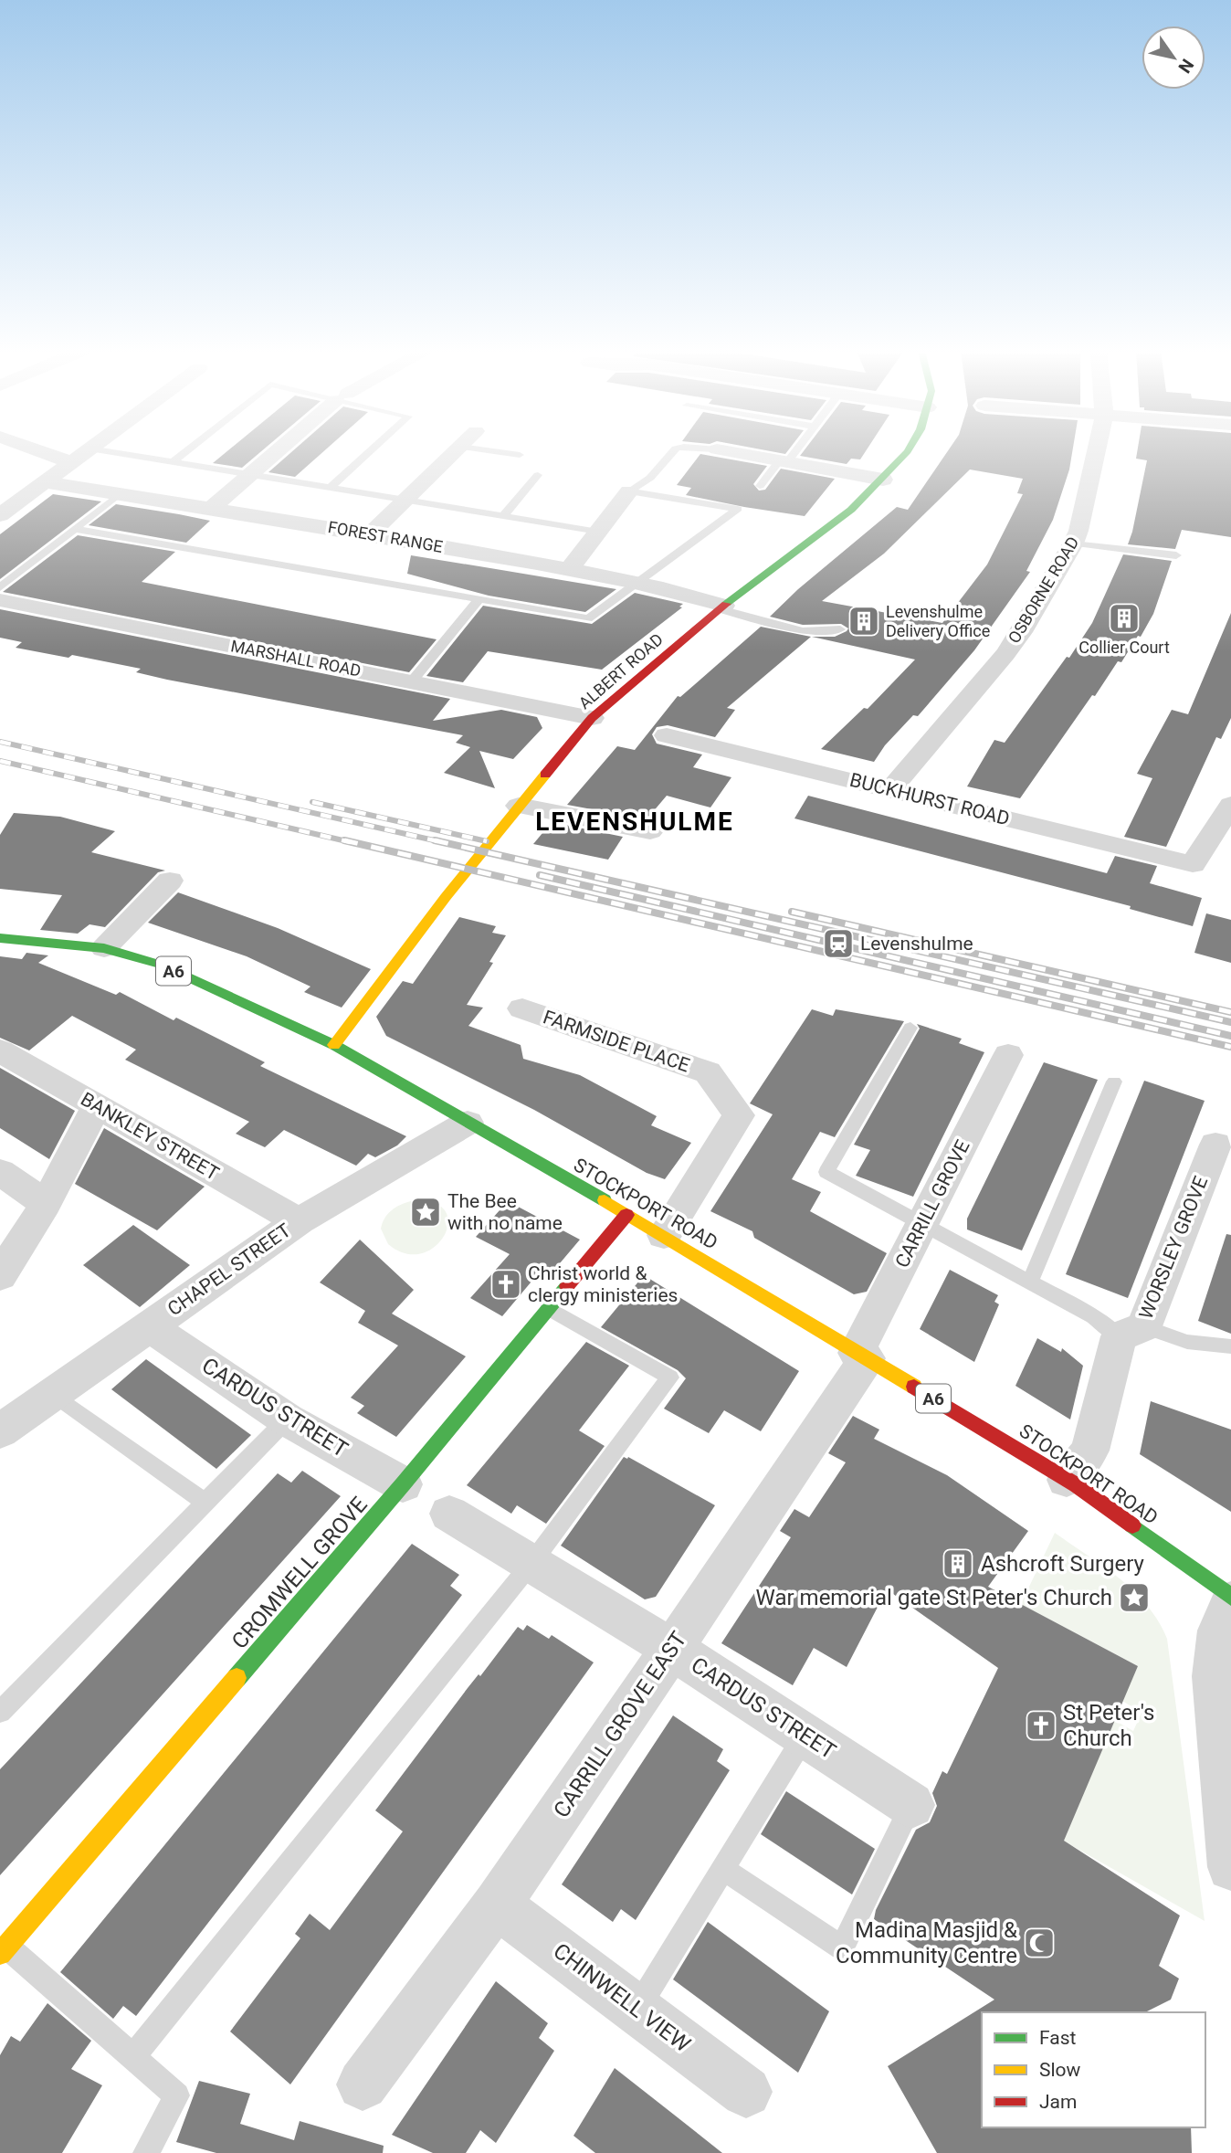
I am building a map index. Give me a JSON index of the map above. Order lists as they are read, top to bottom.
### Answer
{
  "streets": {
    "main road": [
      "ALBERT ROAD",
      "A6",
      "STOCKPORT ROAD",
      "CROMWELL GROVE"
    ],
    "street": [
      "FOREST RANGE",
      "OSBORNE ROAD",
      "MARSHALL ROAD",
      "BUCKHURST ROAD",
      "FARMSIDE PLACE",
      "BANKLEY STREET",
      "CARRILL GROVE",
      "WORSLEY GROVE",
      "CHAPEL STREET",
      "CARDUS STREET",
      "CARRILL GROVE EAST",
      "CHINWELL VIEW"
    ]
  },
  "crossings": [
    ["FOREST RANGE", "ALBERT ROAD"],
    ["OSBORNE ROAD", "BUCKHURST ROAD"],
    ["MARSHALL ROAD", "ALBERT ROAD"],
    ["ALBERT ROAD", "STOCKPORT ROAD"],
    ["FARMSIDE PLACE", "STOCKPORT ROAD"],
    ["BANKLEY STREET", "CHAPEL STREET"],
    ["STOCKPORT ROAD", "CARRILL GROVE"],
    ["STOCKPORT ROAD", "WORSLEY GROVE"],
    ["STOCKPORT ROAD", "CHAPEL STREET"],
    ["STOCKPORT ROAD", "CROMWELL GROVE"],
    ["STOCKPORT ROAD", "CARRILL GROVE EAST"],
    ["CARRILL GROVE", "CARRILL GROVE EAST"],
    ["CHAPEL STREET", "CARDUS STREET"],
    ["CARDUS STREET", "CROMWELL GROVE"],
    ["CARDUS STREET", "CARRILL GROVE EAST"],
    ["CARRILL GROVE EAST", "CHINWELL VIEW"]
  ],
  "districts": ["LEVENSHULME"],
  "places": {
    "building": ["Collier Court", "Levenshulme Delivery Office", "Ashcroft Surgery"],
    "station": ["Levenshulme"],
    "place": ["The Bee with no name", "War memorial gate St Peter's Church"],
    "church": ["Christ world & clergy ministeries", "St Peter's Church"],
    "mosque": ["Madina Masjid & Community Centre"]
  },
  "legend": ["Fast", "Slow", "Jam"],
  "north": "bottom right"
}
